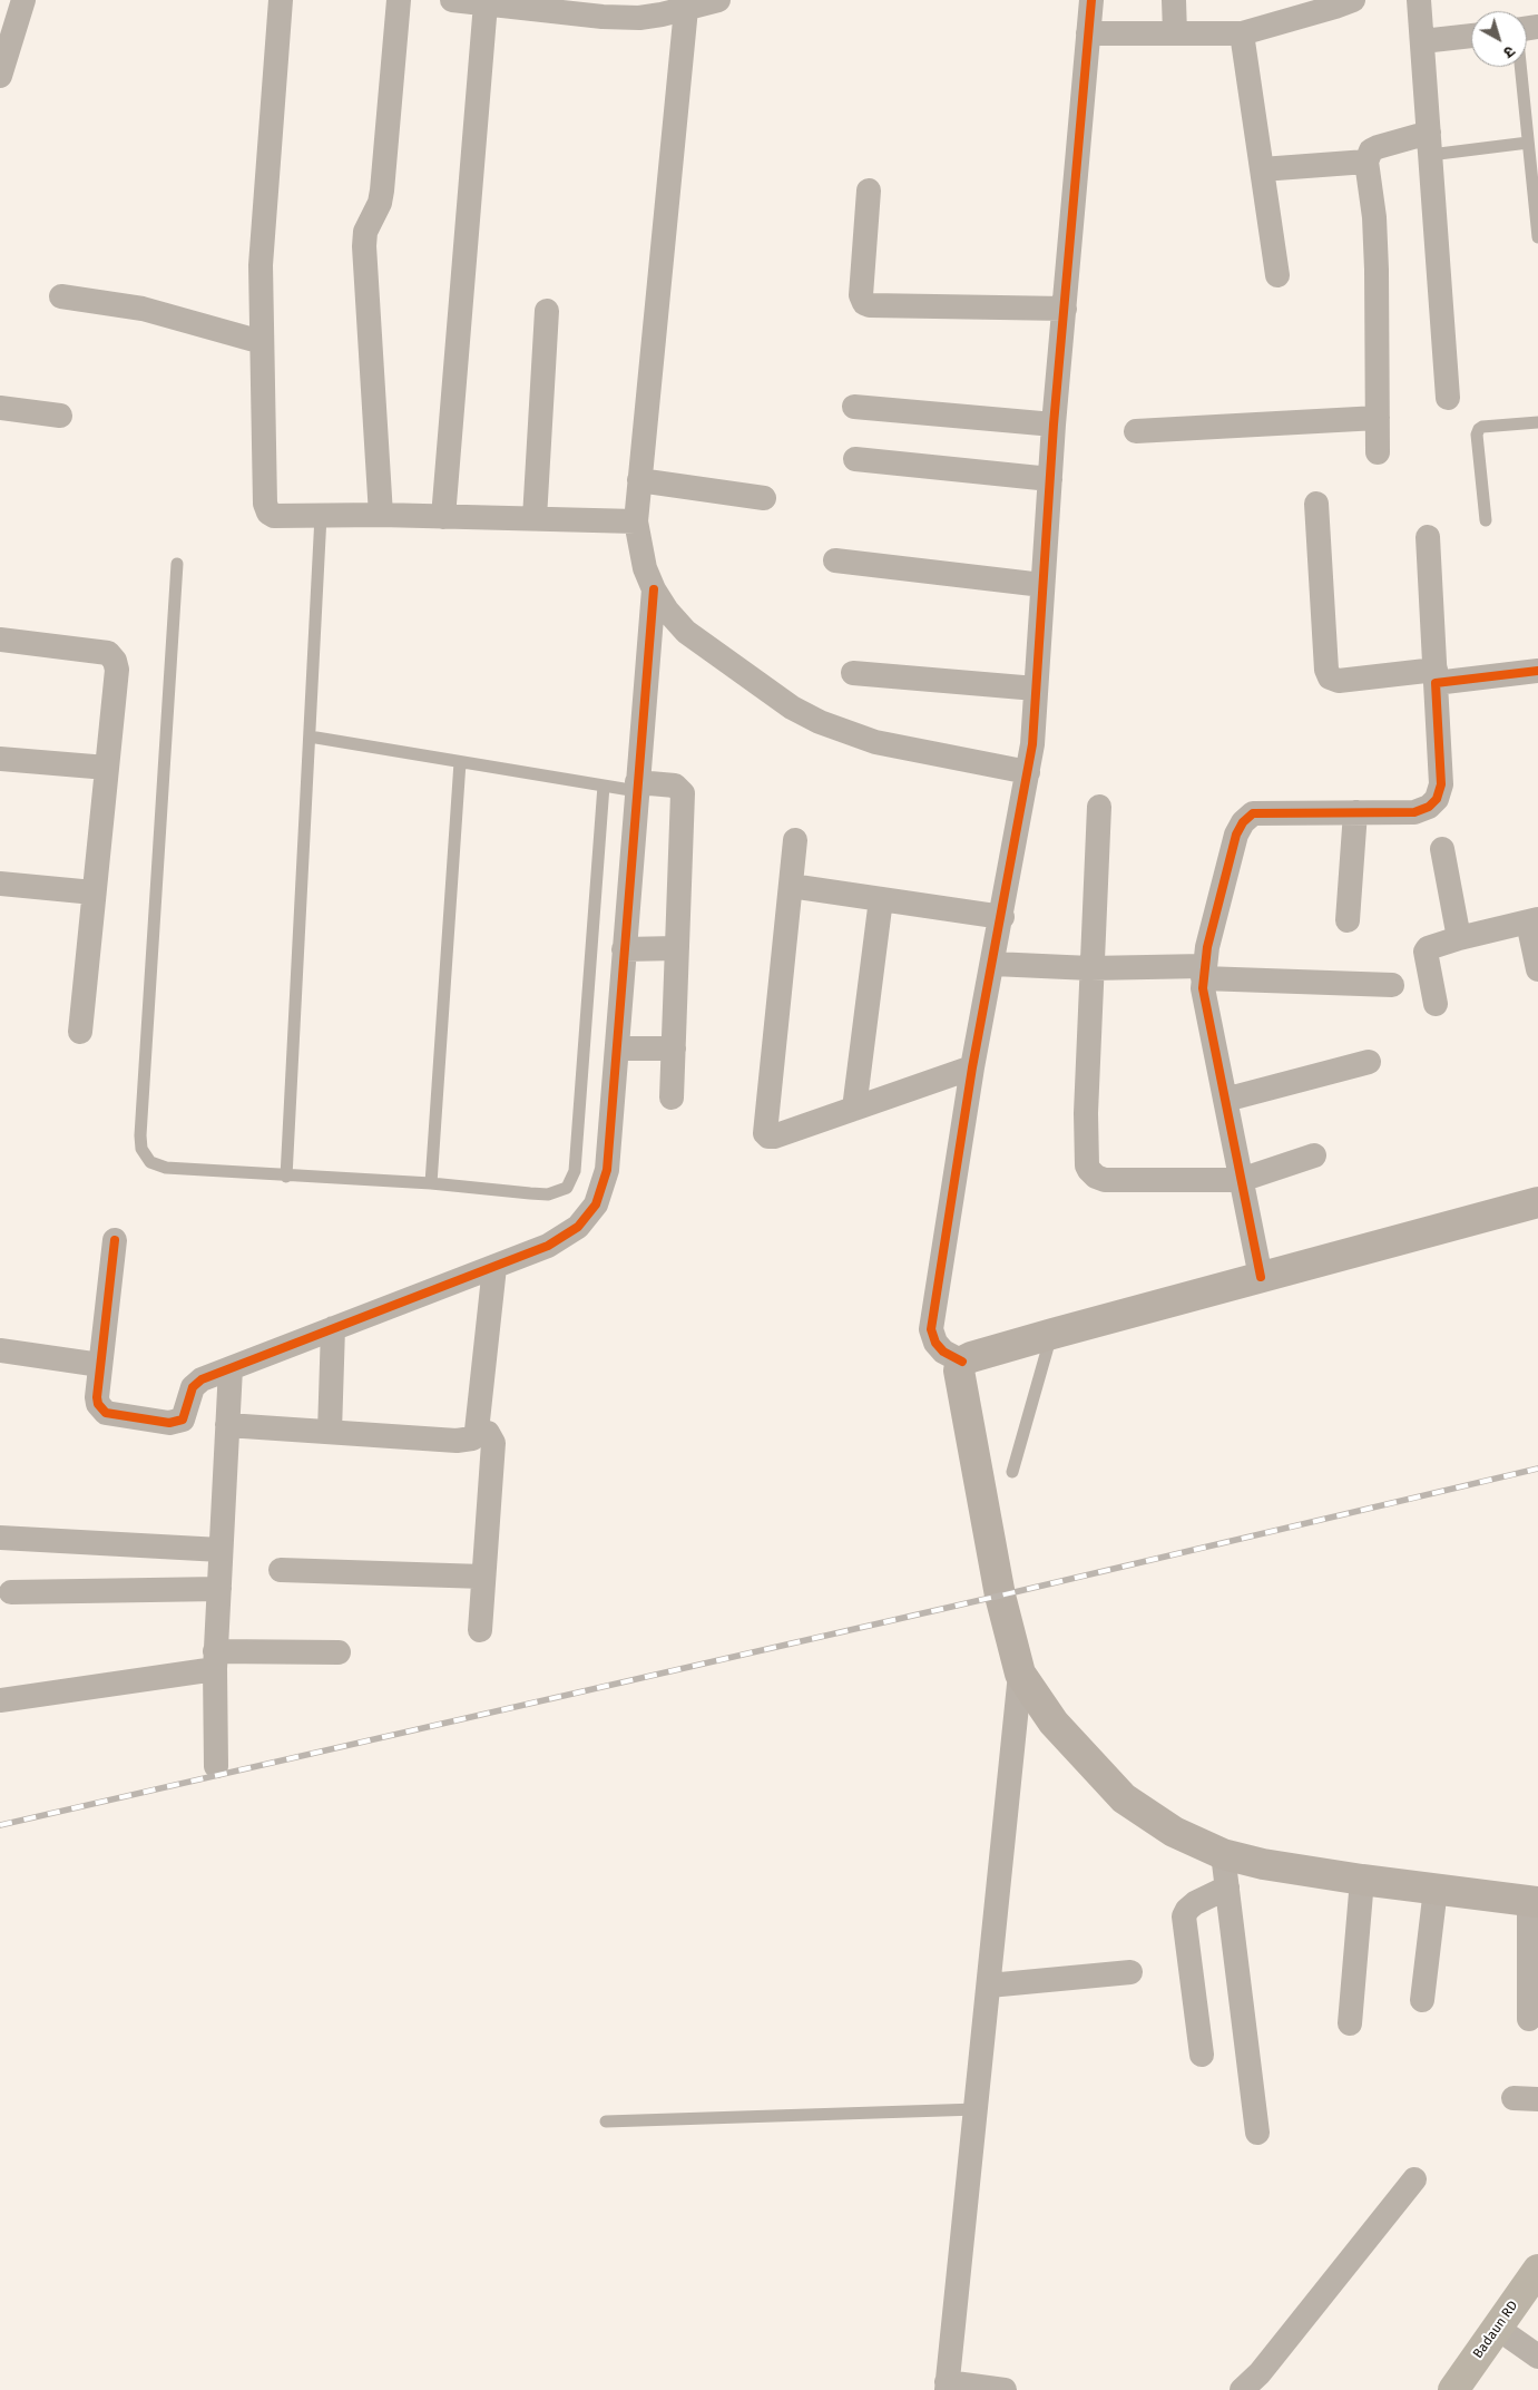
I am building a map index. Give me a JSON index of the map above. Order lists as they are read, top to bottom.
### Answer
{
  "streets": {
    "main road": ["Badaun RD"]
  },
  "north": "bottom right"
}
